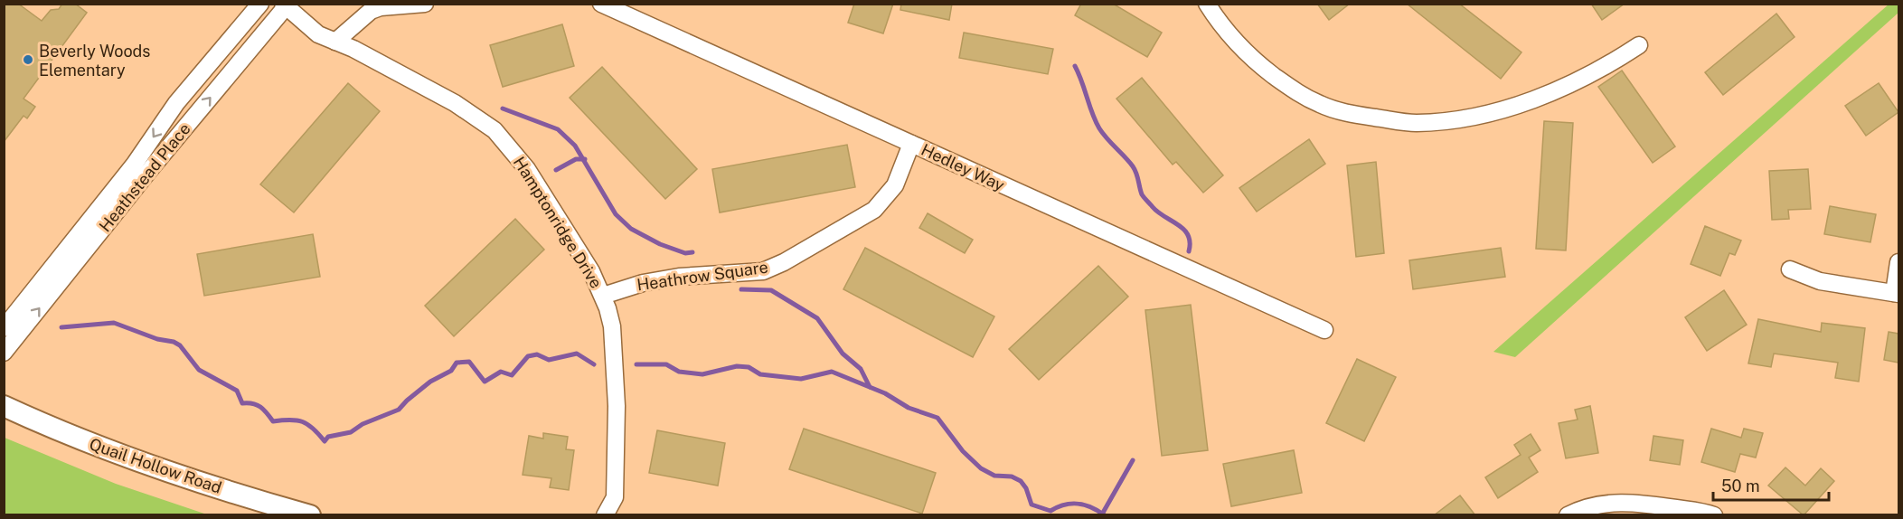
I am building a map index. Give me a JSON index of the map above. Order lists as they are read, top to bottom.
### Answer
{
  "streets": {
    "main road": ["Quail Hollow Road"],
    "street": [
      "Hedley Way",
      "Heathstead Place",
      "Hamptonridge Drive",
      "Heathrow Square"
    ]
  },
  "crossings": [
    ["Hedley Way", "Heathrow Square"],
    ["Heathstead Place", "Hamptonridge Drive"],
    ["Hamptonridge Drive", "Heathrow Square"]
  ],
  "places": ["Beverly Woods Elementary"],
  "scale_bar": "50 m"
}
